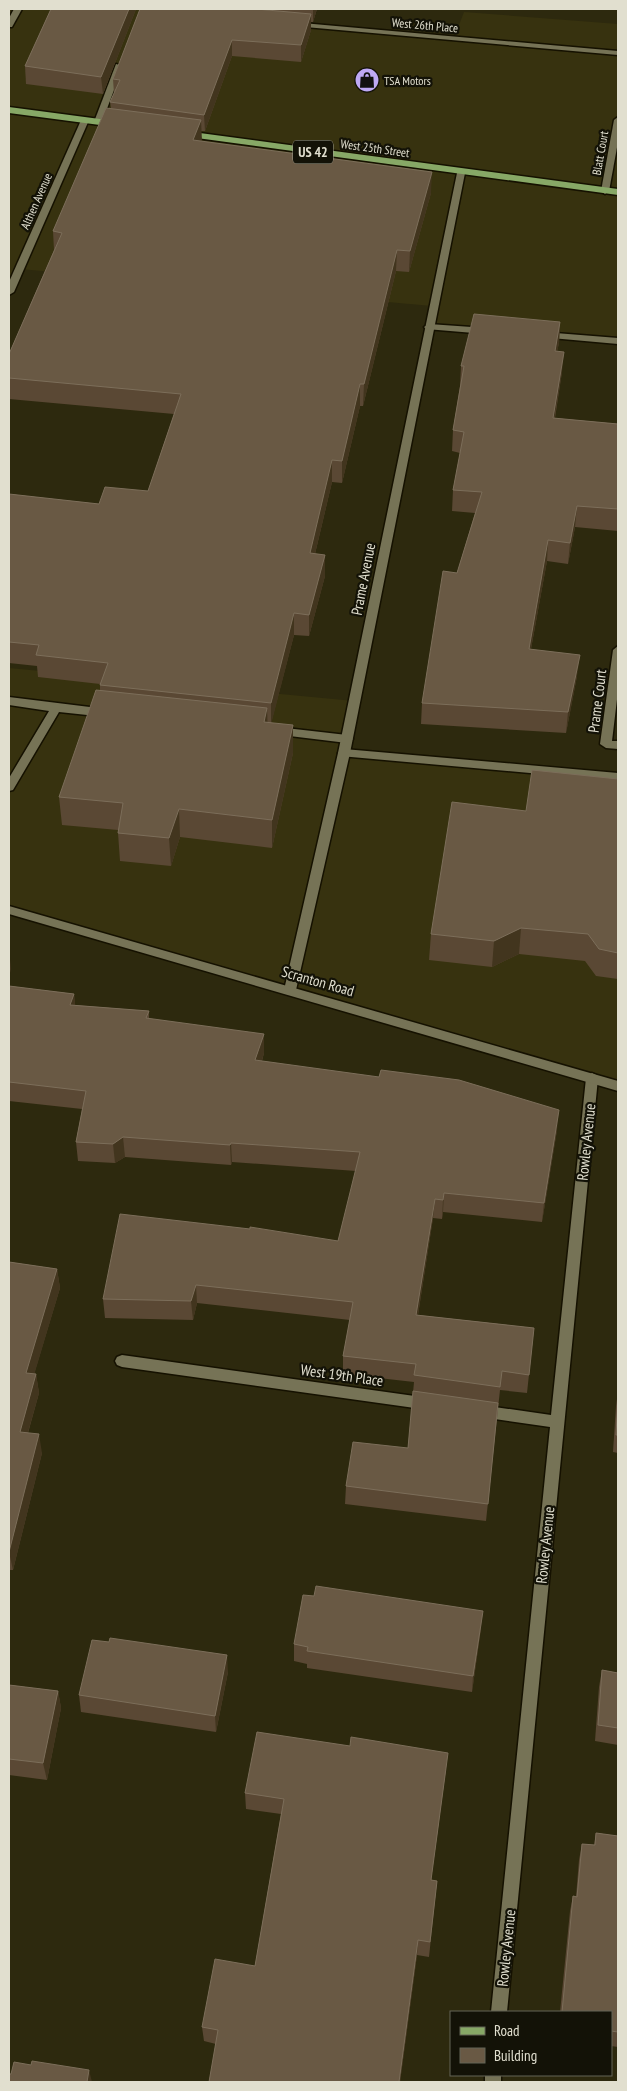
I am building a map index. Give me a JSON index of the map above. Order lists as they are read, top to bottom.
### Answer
{
  "streets": {
    "main road": ["West 25th Street", "US 42"],
    "street": [
      "West 26th Place",
      "Blatt Court",
      "Althen Avenue",
      "Prame Avenue",
      "Prame Court",
      "Scranton Road",
      "Rowley Avenue",
      "West 19th Place"
    ]
  },
  "crossings": [
    ["West 25th Street", "Blatt Court"],
    ["West 25th Street", "Prame Avenue"],
    ["Prame Avenue", "Scranton Road"],
    ["Scranton Road", "Rowley Avenue"]
  ],
  "places": {
    "shop": ["TSA Motors"]
  },
  "legend": ["Road", "Building"]
}
